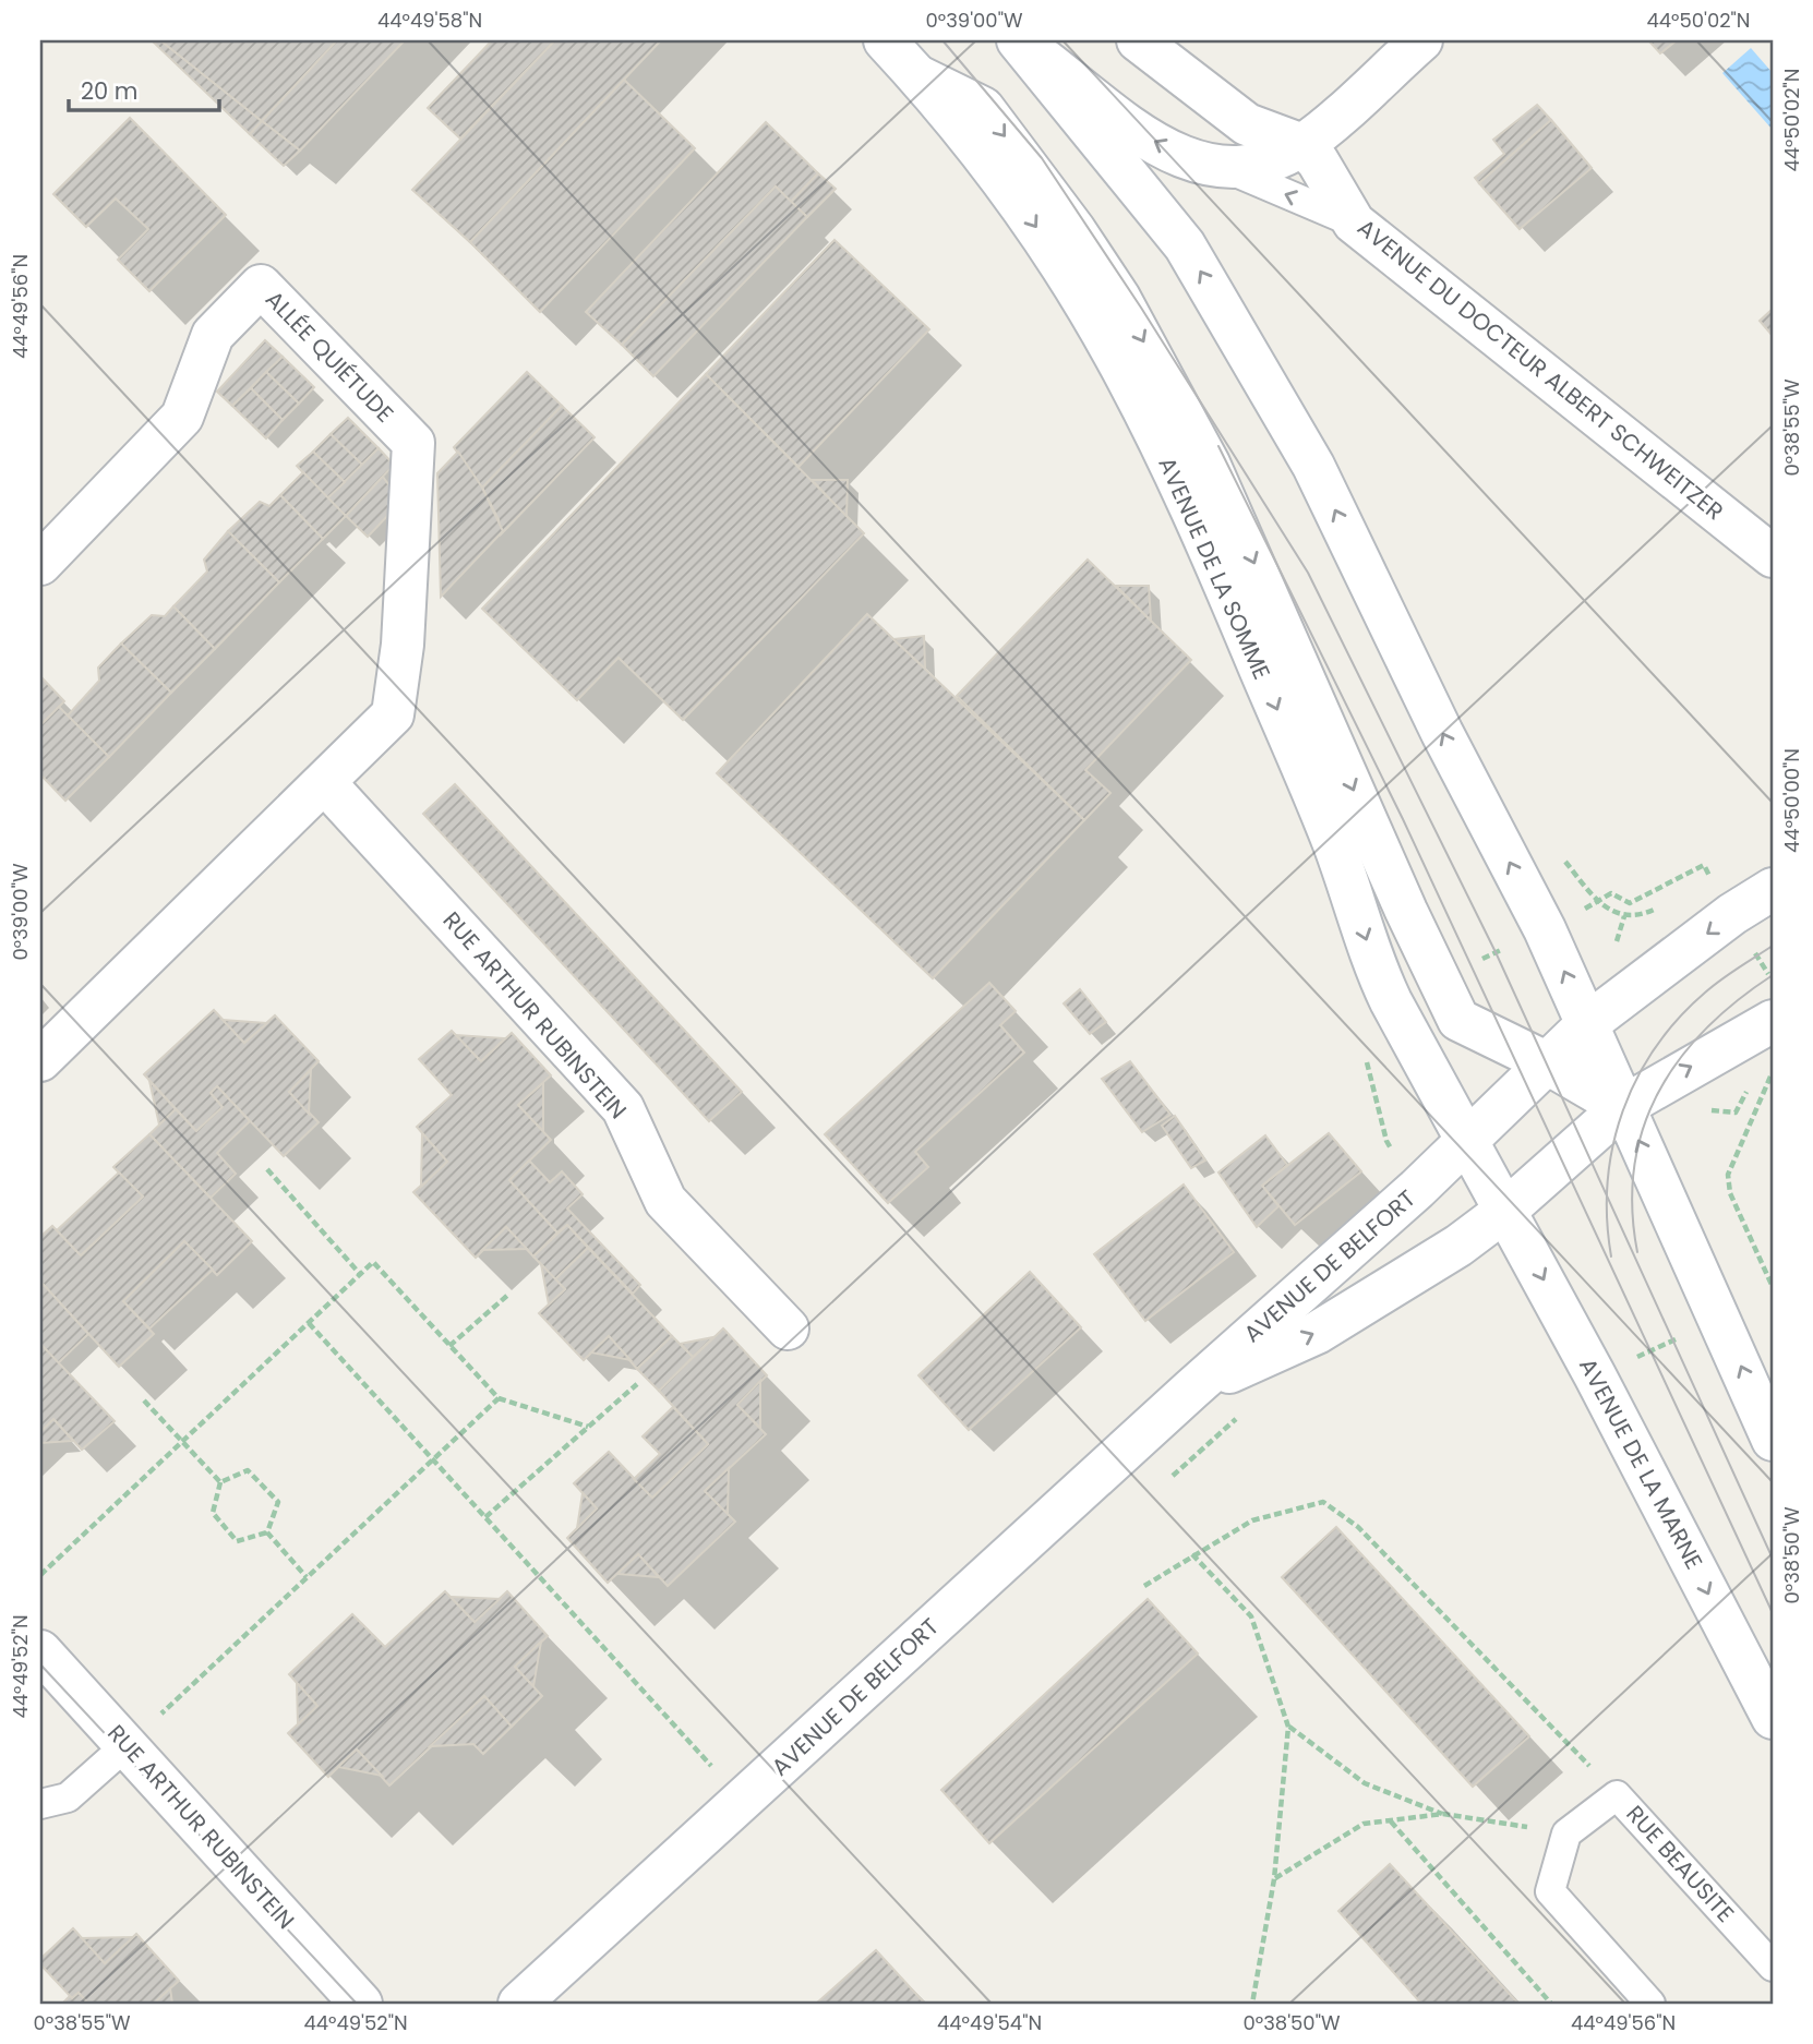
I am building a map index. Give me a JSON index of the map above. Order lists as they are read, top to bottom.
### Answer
{
  "streets": {
    "main road": [
      "ALLÉE QUIÉTUDE",
      "AVENUE DU DOCTEUR ALBERT SCHWEITZER",
      "AVENUE DE LA SOMME",
      "RUE ARTHUR RUBINSTEIN",
      "AVENUE DE BELFORT",
      "AVENUE DE LA MARNE"
    ],
    "lane": ["RUE BEAUSITE"]
  },
  "crossings": [
    ["ALLÉE QUIÉTUDE", "RUE ARTHUR RUBINSTEIN"],
    ["AVENUE DE LA SOMME", "AVENUE DE BELFORT"],
    ["AVENUE DE LA SOMME", "AVENUE DE LA MARNE"],
    ["AVENUE DE BELFORT", "AVENUE DE LA MARNE"]
  ],
  "scale_bar": "20 m",
  "coordinates": [
    "44°49'58\"N",
    "0°39'00\"W",
    "44°50'02\"N",
    "44°49'56\"N",
    "0°38'55\"W",
    "44°50'00\"N",
    "0°38'50\"W",
    "44°49'52\"N",
    "44°49'54\"N"
  ]
}
